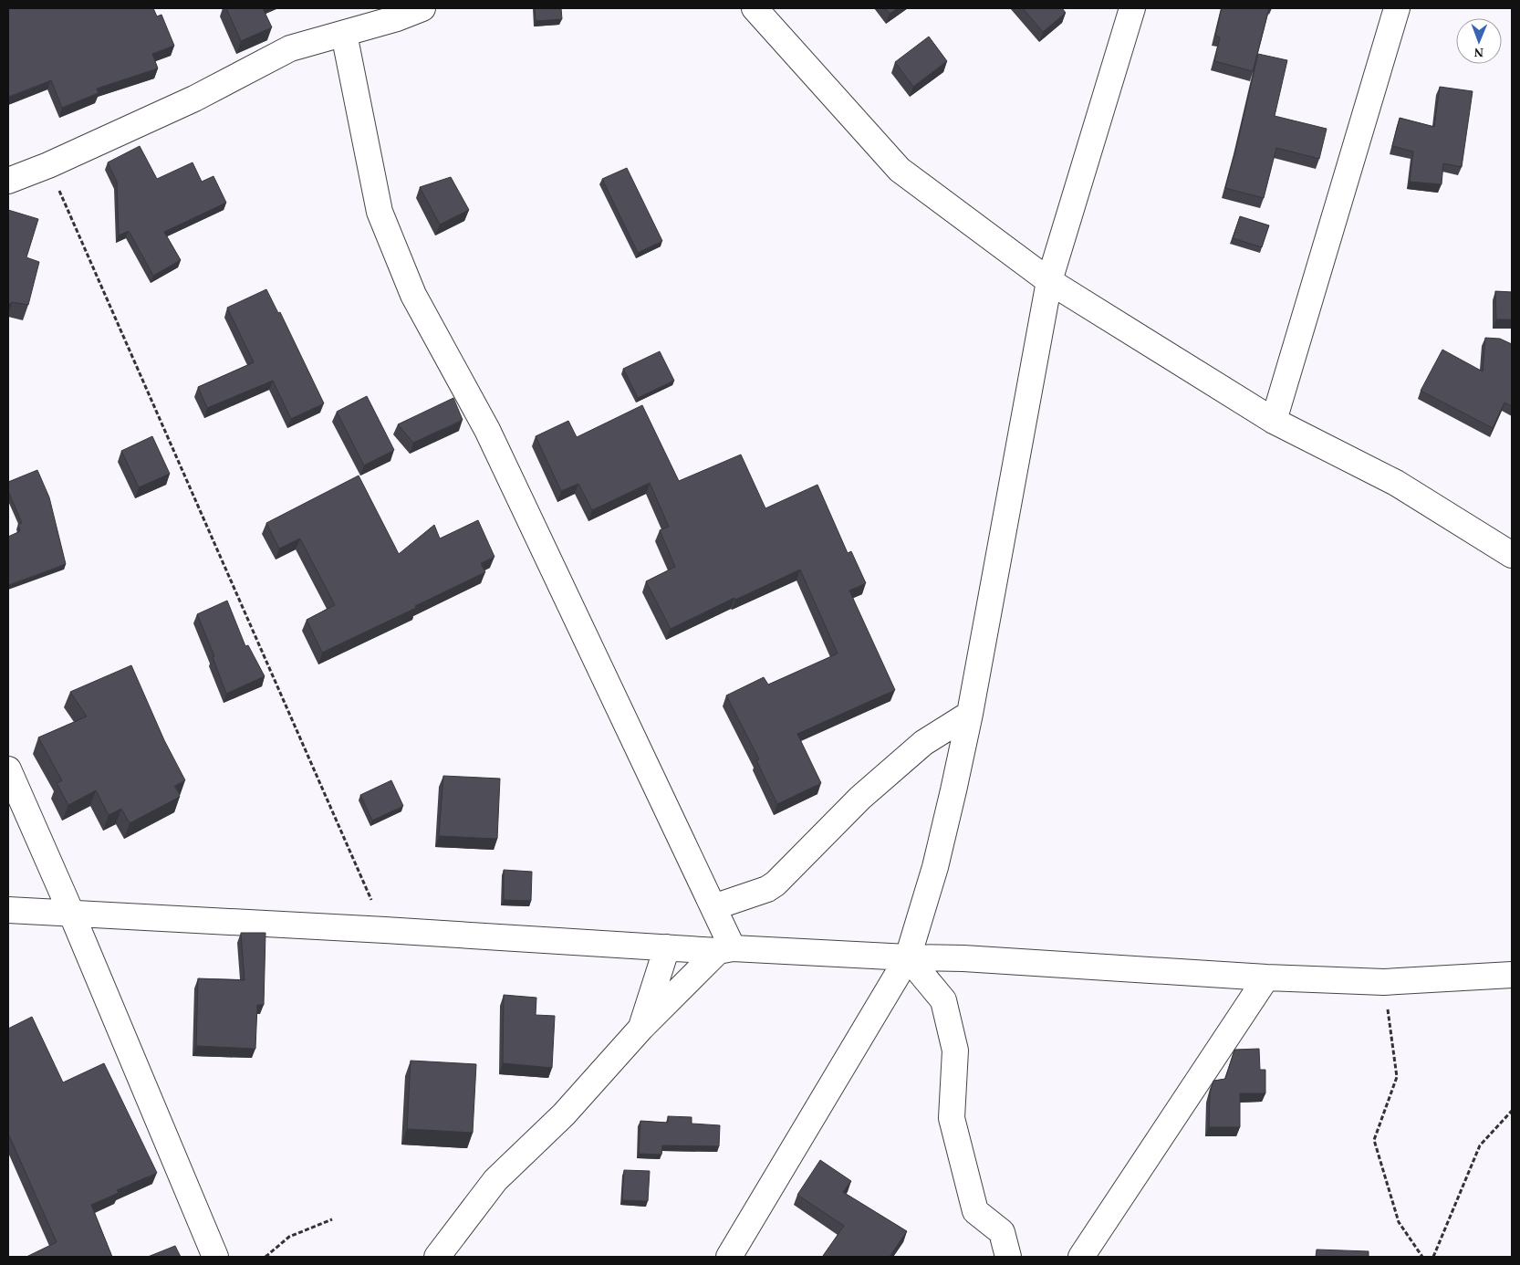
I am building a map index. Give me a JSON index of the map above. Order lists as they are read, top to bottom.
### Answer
{
  "north": "bottom"
}
